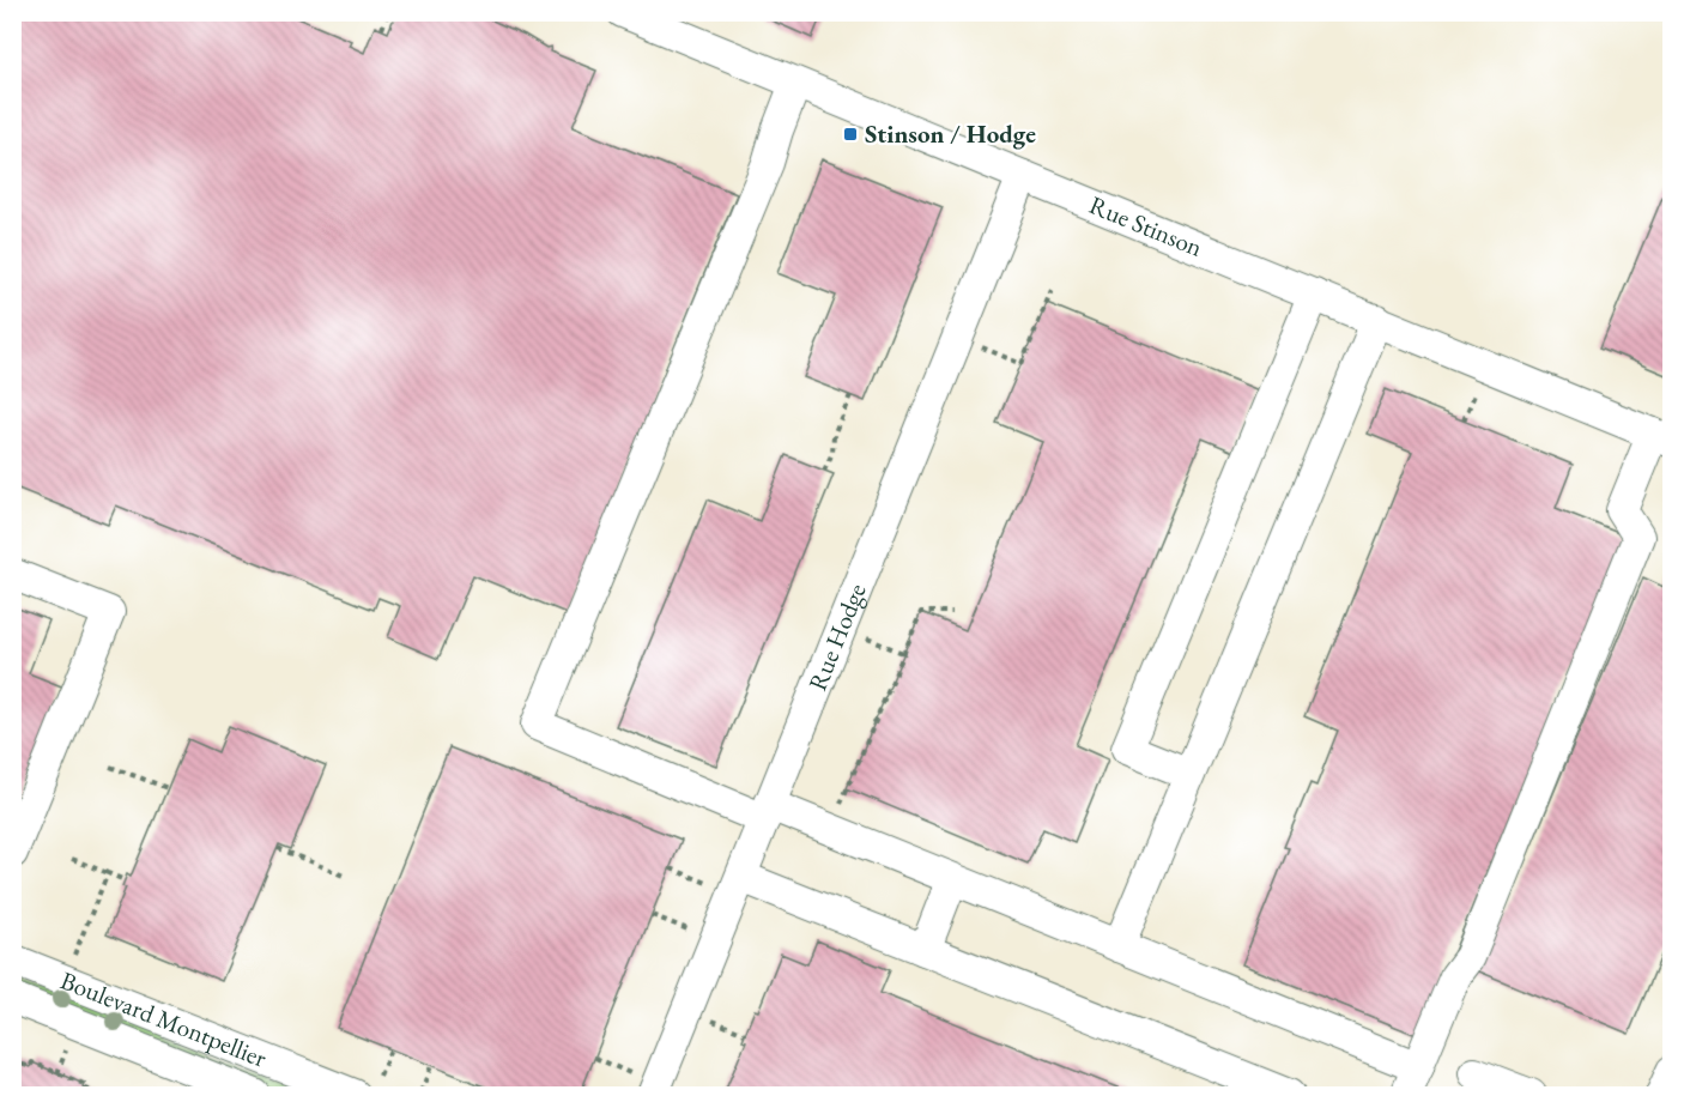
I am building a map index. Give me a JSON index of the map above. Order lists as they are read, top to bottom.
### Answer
{
  "streets": {
    "street": ["Rue Stinson", "Rue Hodge", "Boulevard Montpellier"]
  },
  "crossings": [
    ["Rue Stinson", "Rue Hodge"]
  ],
  "places": {
    "transit": ["Stinson / Hodge"]
  }
}
